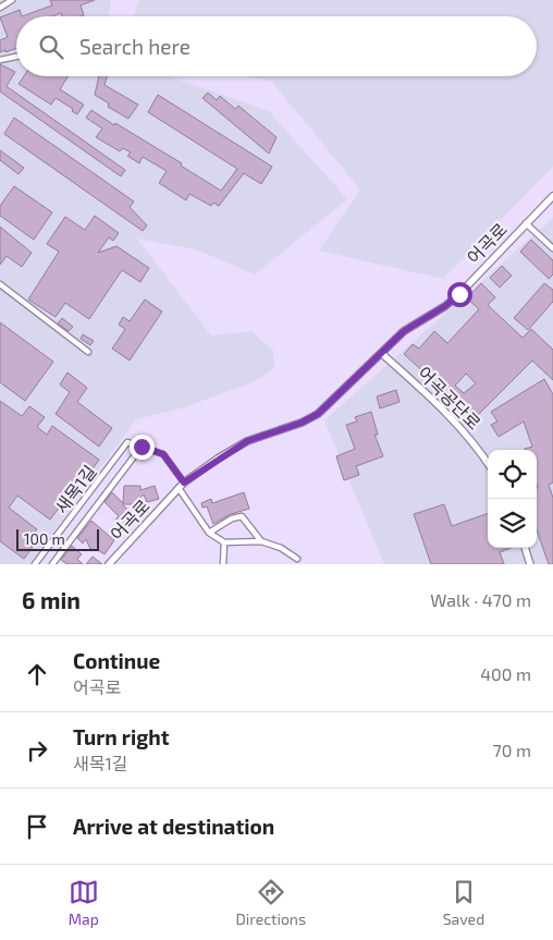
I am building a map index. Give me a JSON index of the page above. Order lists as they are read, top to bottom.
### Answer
{
  "streets": {
    "street": ["어곡로", "어곡공단로", "새목1길"]
  },
  "crossings": [
    ["어곡로", "어곡공단로"]
  ],
  "scale_bar": "100 m",
  "page": {
    "search": "Search here",
    "scale": "100 m",
    "heading": ["6 min", "Walk · 470 m"],
    "list": [
      ["Continue", "어곡로", "400 m"],
      ["Turn right", "새목1길", "70 m"],
      "Arrive at destination"
    ],
    "nav": ["Map", "Directions", "Saved"]
  }
}
